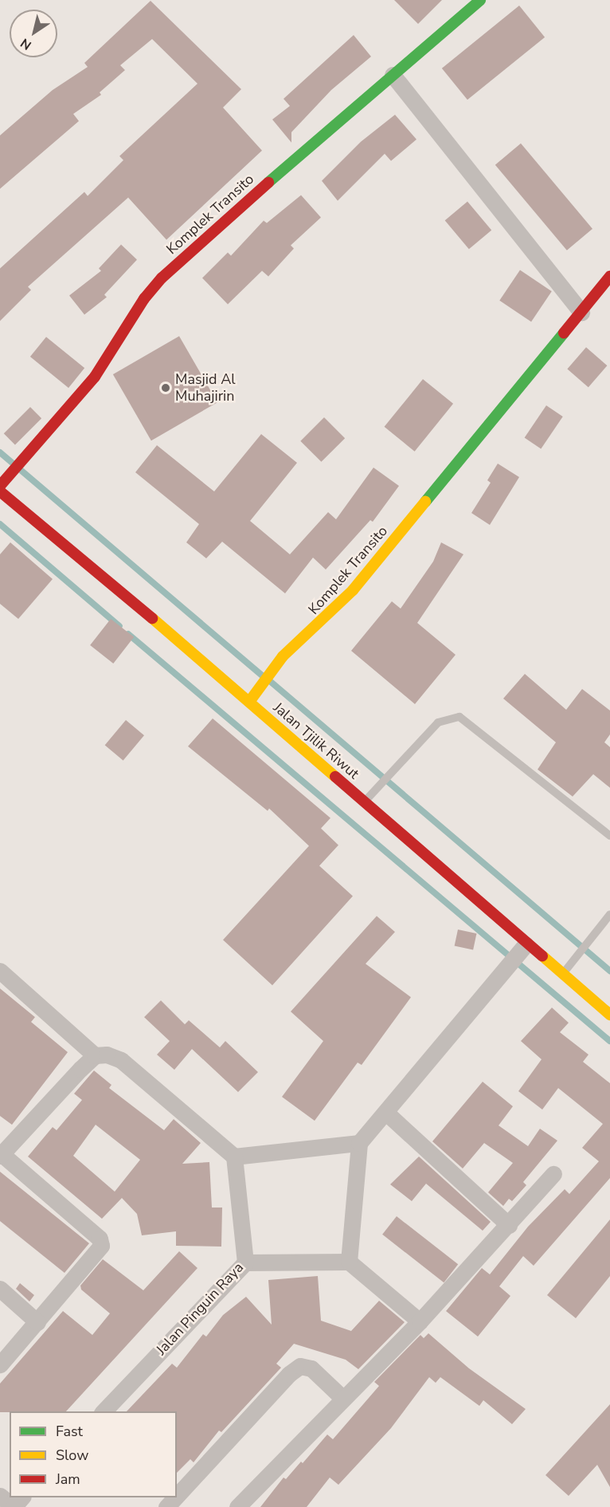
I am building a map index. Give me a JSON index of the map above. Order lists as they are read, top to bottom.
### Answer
{
  "streets": {
    "main road": ["Komplek Transito", "Jalan Tjilik Riwut"],
    "street": ["Jalan Pinguin Raya"]
  },
  "crossings": [
    ["Komplek Transito", "Jalan Tjilik Riwut"]
  ],
  "places": ["Masjid Al Muhajirin"],
  "legend": ["Fast", "Slow", "Jam"],
  "north": "bottom left"
}
